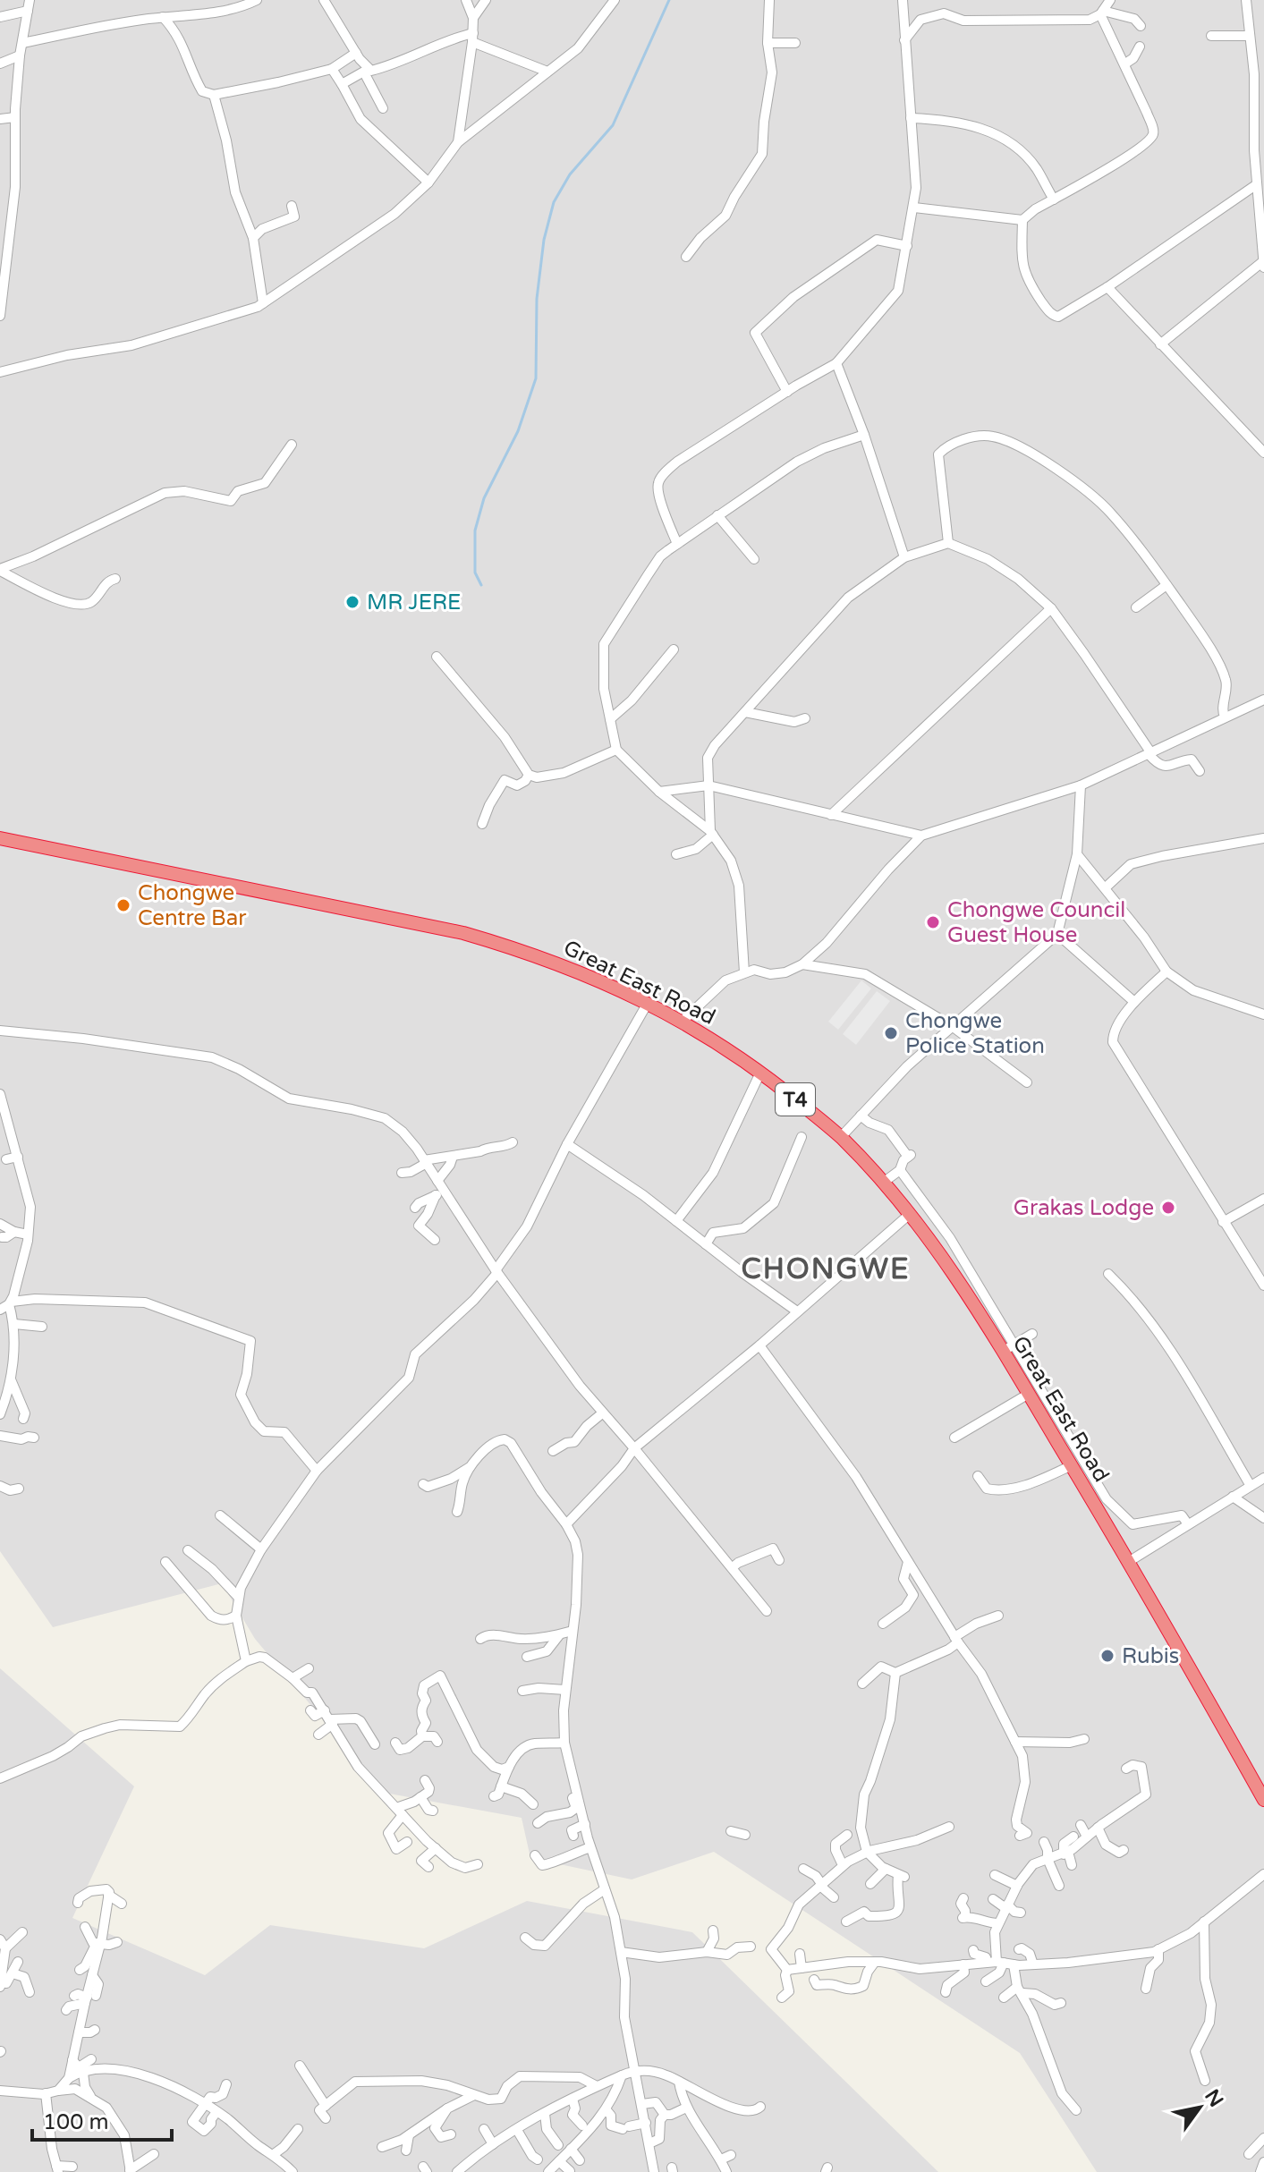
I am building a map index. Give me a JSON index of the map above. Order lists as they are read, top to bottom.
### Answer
{
  "streets": {
    "highway": ["Great East Road", "T4"]
  },
  "districts": ["CHONGWE"],
  "places": [
    "MR JERE",
    "Chongwe Centre Bar",
    "Chongwe Council Guest House",
    "Chongwe Police Station",
    "Grakas Lodge",
    "Rubis"
  ],
  "scale_bar": "100 m",
  "north": "top right"
}
